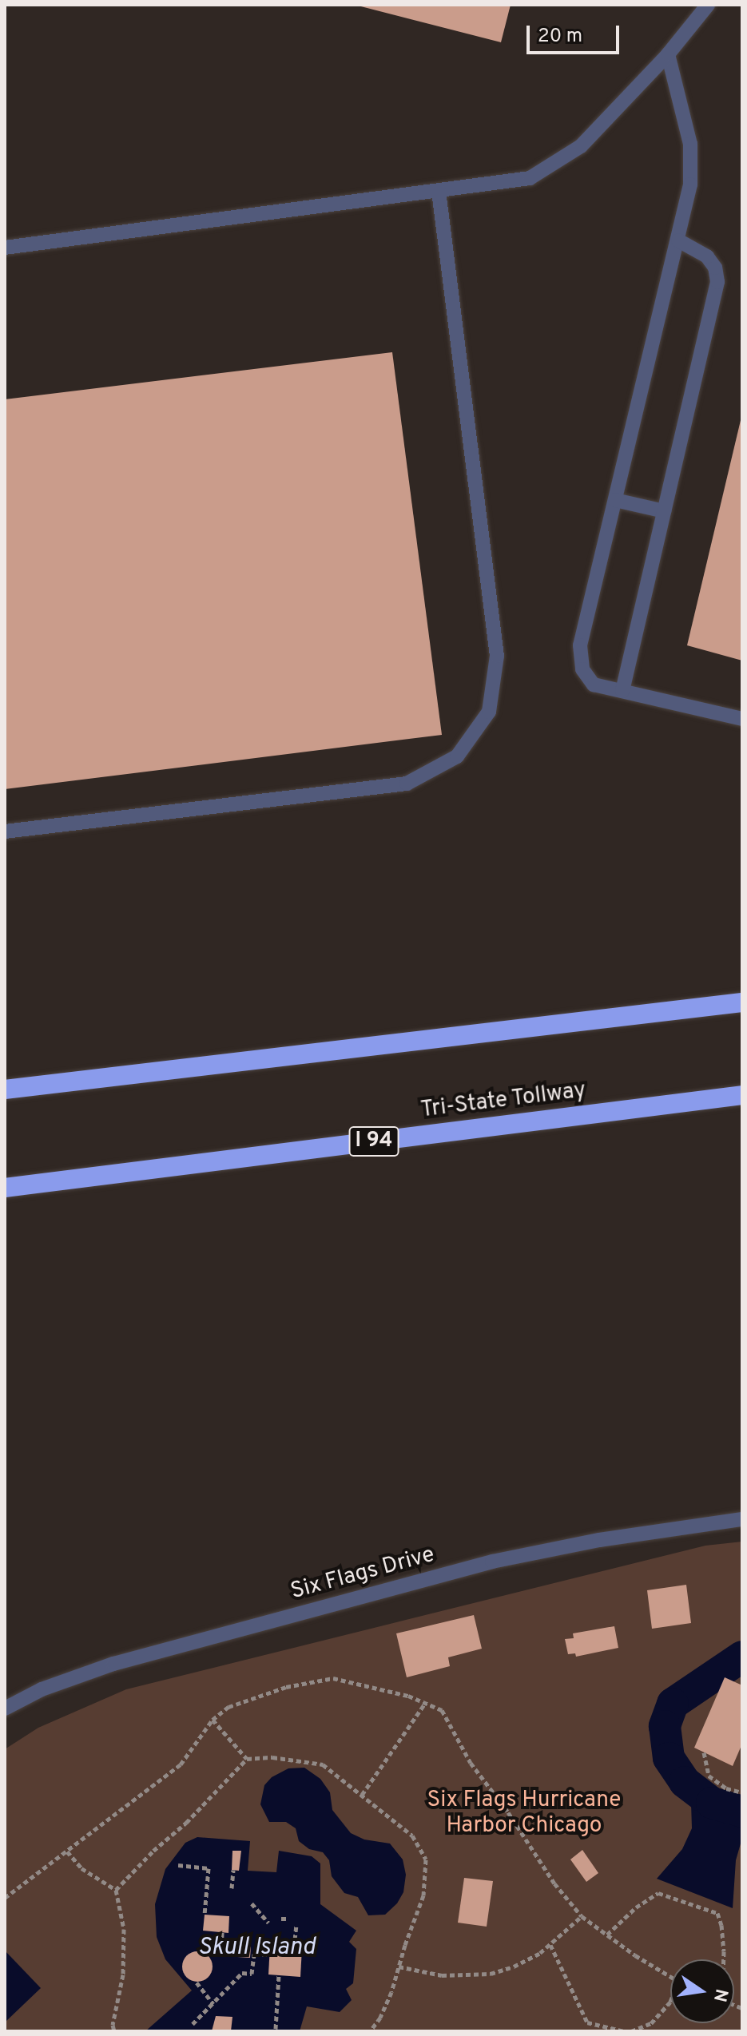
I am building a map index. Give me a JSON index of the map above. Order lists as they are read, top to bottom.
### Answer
{
  "streets": {
    "highway": ["Tri-State Tollway", "I 94"],
    "lane": ["Six Flags Drive"]
  },
  "water": ["Skull Island"],
  "parks": ["Six Flags Hurricane Harbor Chicago"],
  "scale_bar": "20 m",
  "north": "right"
}
